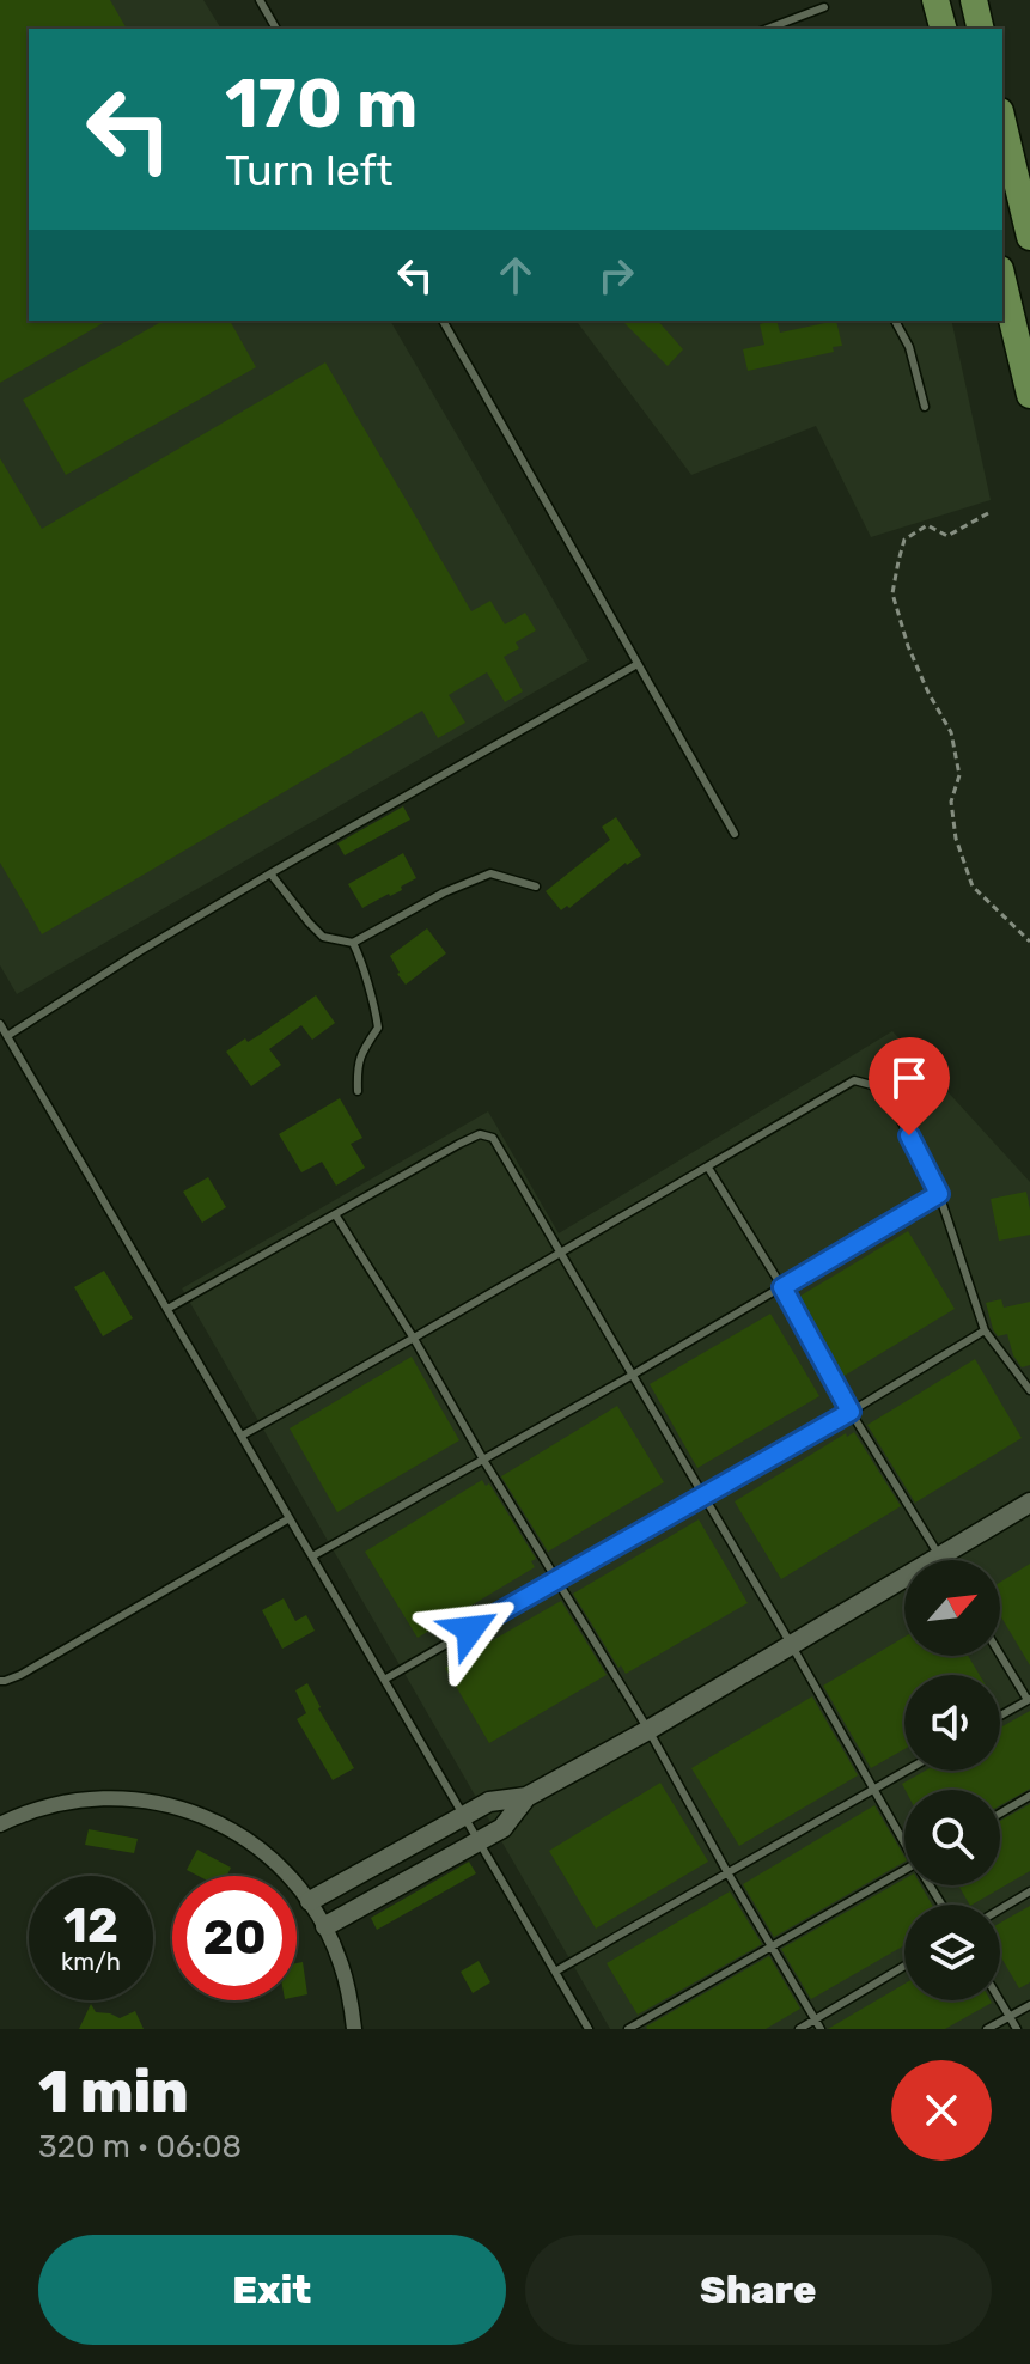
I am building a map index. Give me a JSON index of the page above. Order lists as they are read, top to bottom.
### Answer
{
  "north": "top right",
  "page": {
    "turn": ["170 m", "Turn left"],
    "speed": "12 km/h",
    "limit": "20",
    "heading": ["1 min", "320 m · 06:08"],
    "buttons": ["Exit", "Share"]
  }
}
